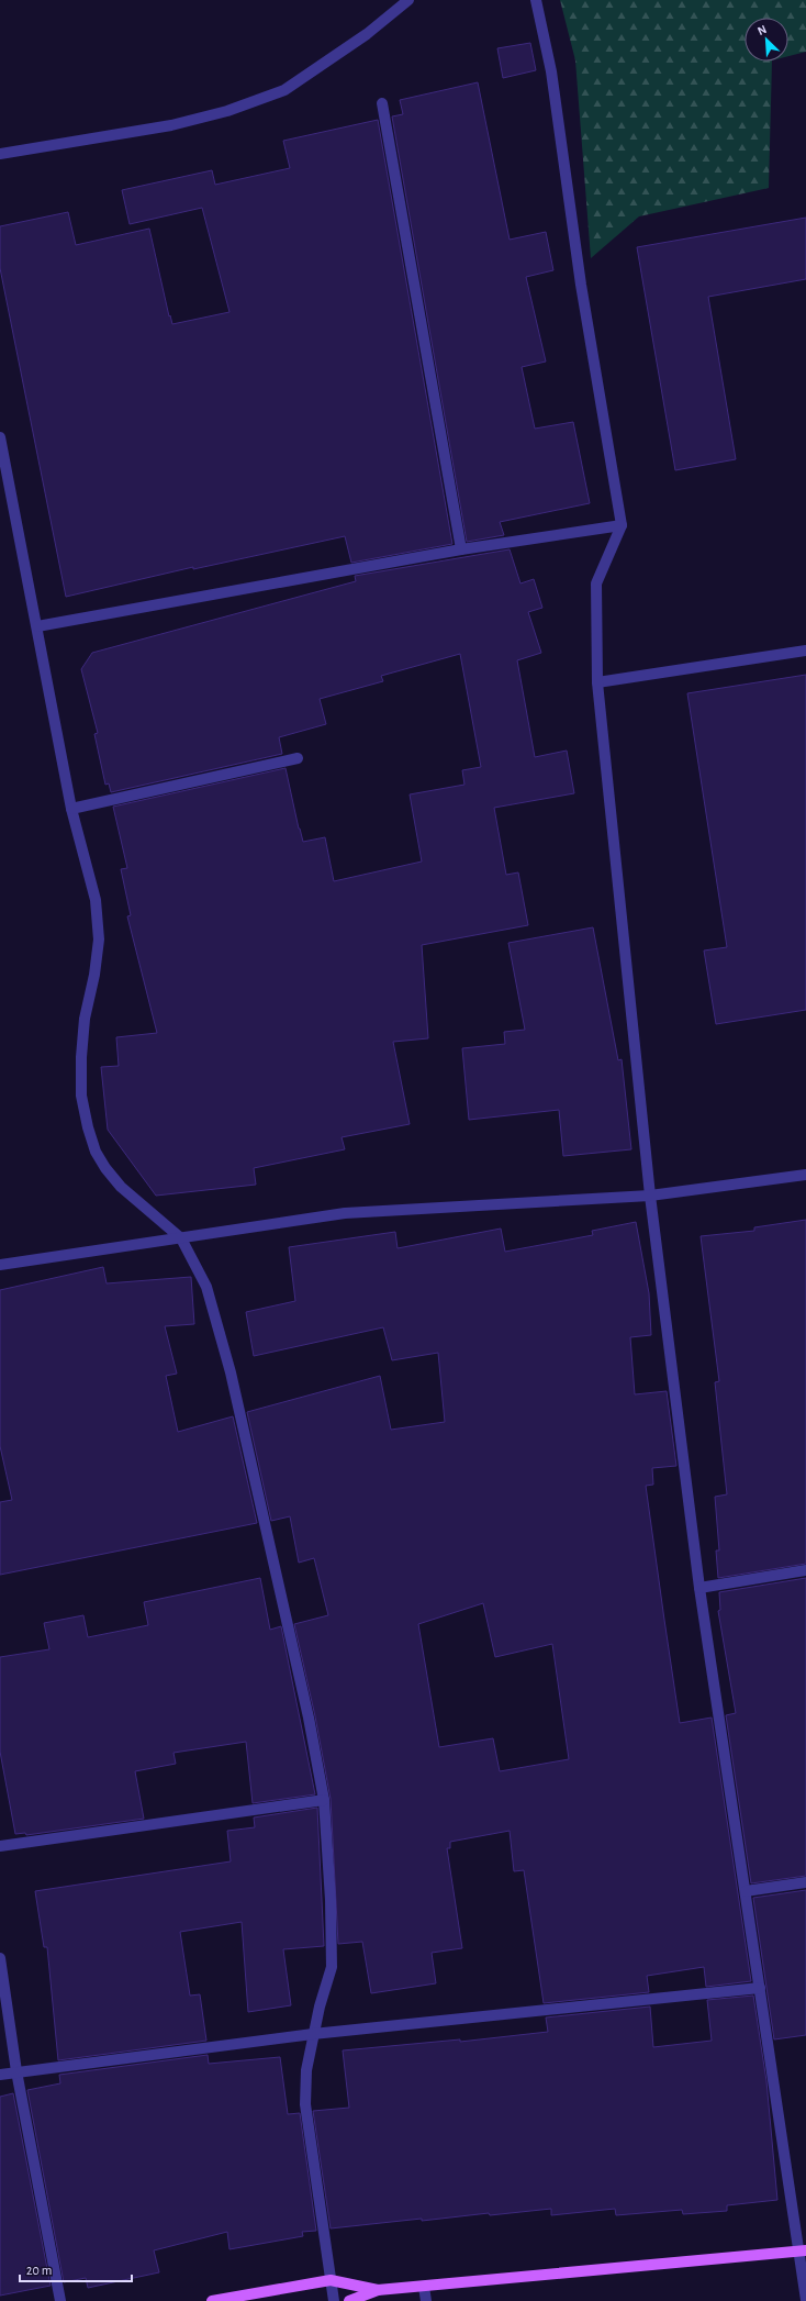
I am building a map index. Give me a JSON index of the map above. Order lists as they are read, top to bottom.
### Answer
{
  "scale_bar": "20 m",
  "north": "top left"
}
